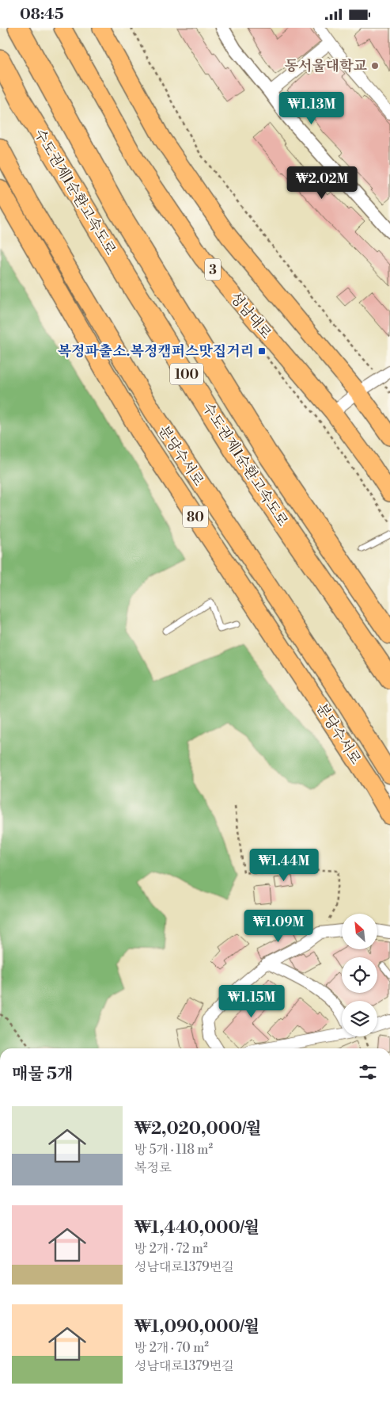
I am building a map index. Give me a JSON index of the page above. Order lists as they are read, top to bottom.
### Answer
{
  "streets": {
    "highway": [
      "수도권제1순환고속도로",
      "100",
      "분당수서로",
      "80"
    ],
    "main road": ["3", "성남대로"]
  },
  "places": {
    "other": ["동서울대학교"],
    "transit": ["복정파출소.복정캠퍼스맛집거리"]
  },
  "north": "top left",
  "page": {
    "status": "08:45",
    "price": [
      "₩1.13M",
      "₩2.02M",
      "₩1.44M",
      "₩1.09M",
      "₩1.15M"
    ],
    "heading": "매물 5개",
    "list": [
      {
        "name": "₩2,020,000/월",
        "note": "방 5개 · 118 m² · 복정로"
      },
      {
        "name": "₩1,440,000/월",
        "note": "방 2개 · 72 m² · 성남대로1379번길"
      },
      {
        "name": "₩1,090,000/월",
        "note": "방 2개 · 70 m² · 성남대로1379번길"
      }
    ]
  }
}
